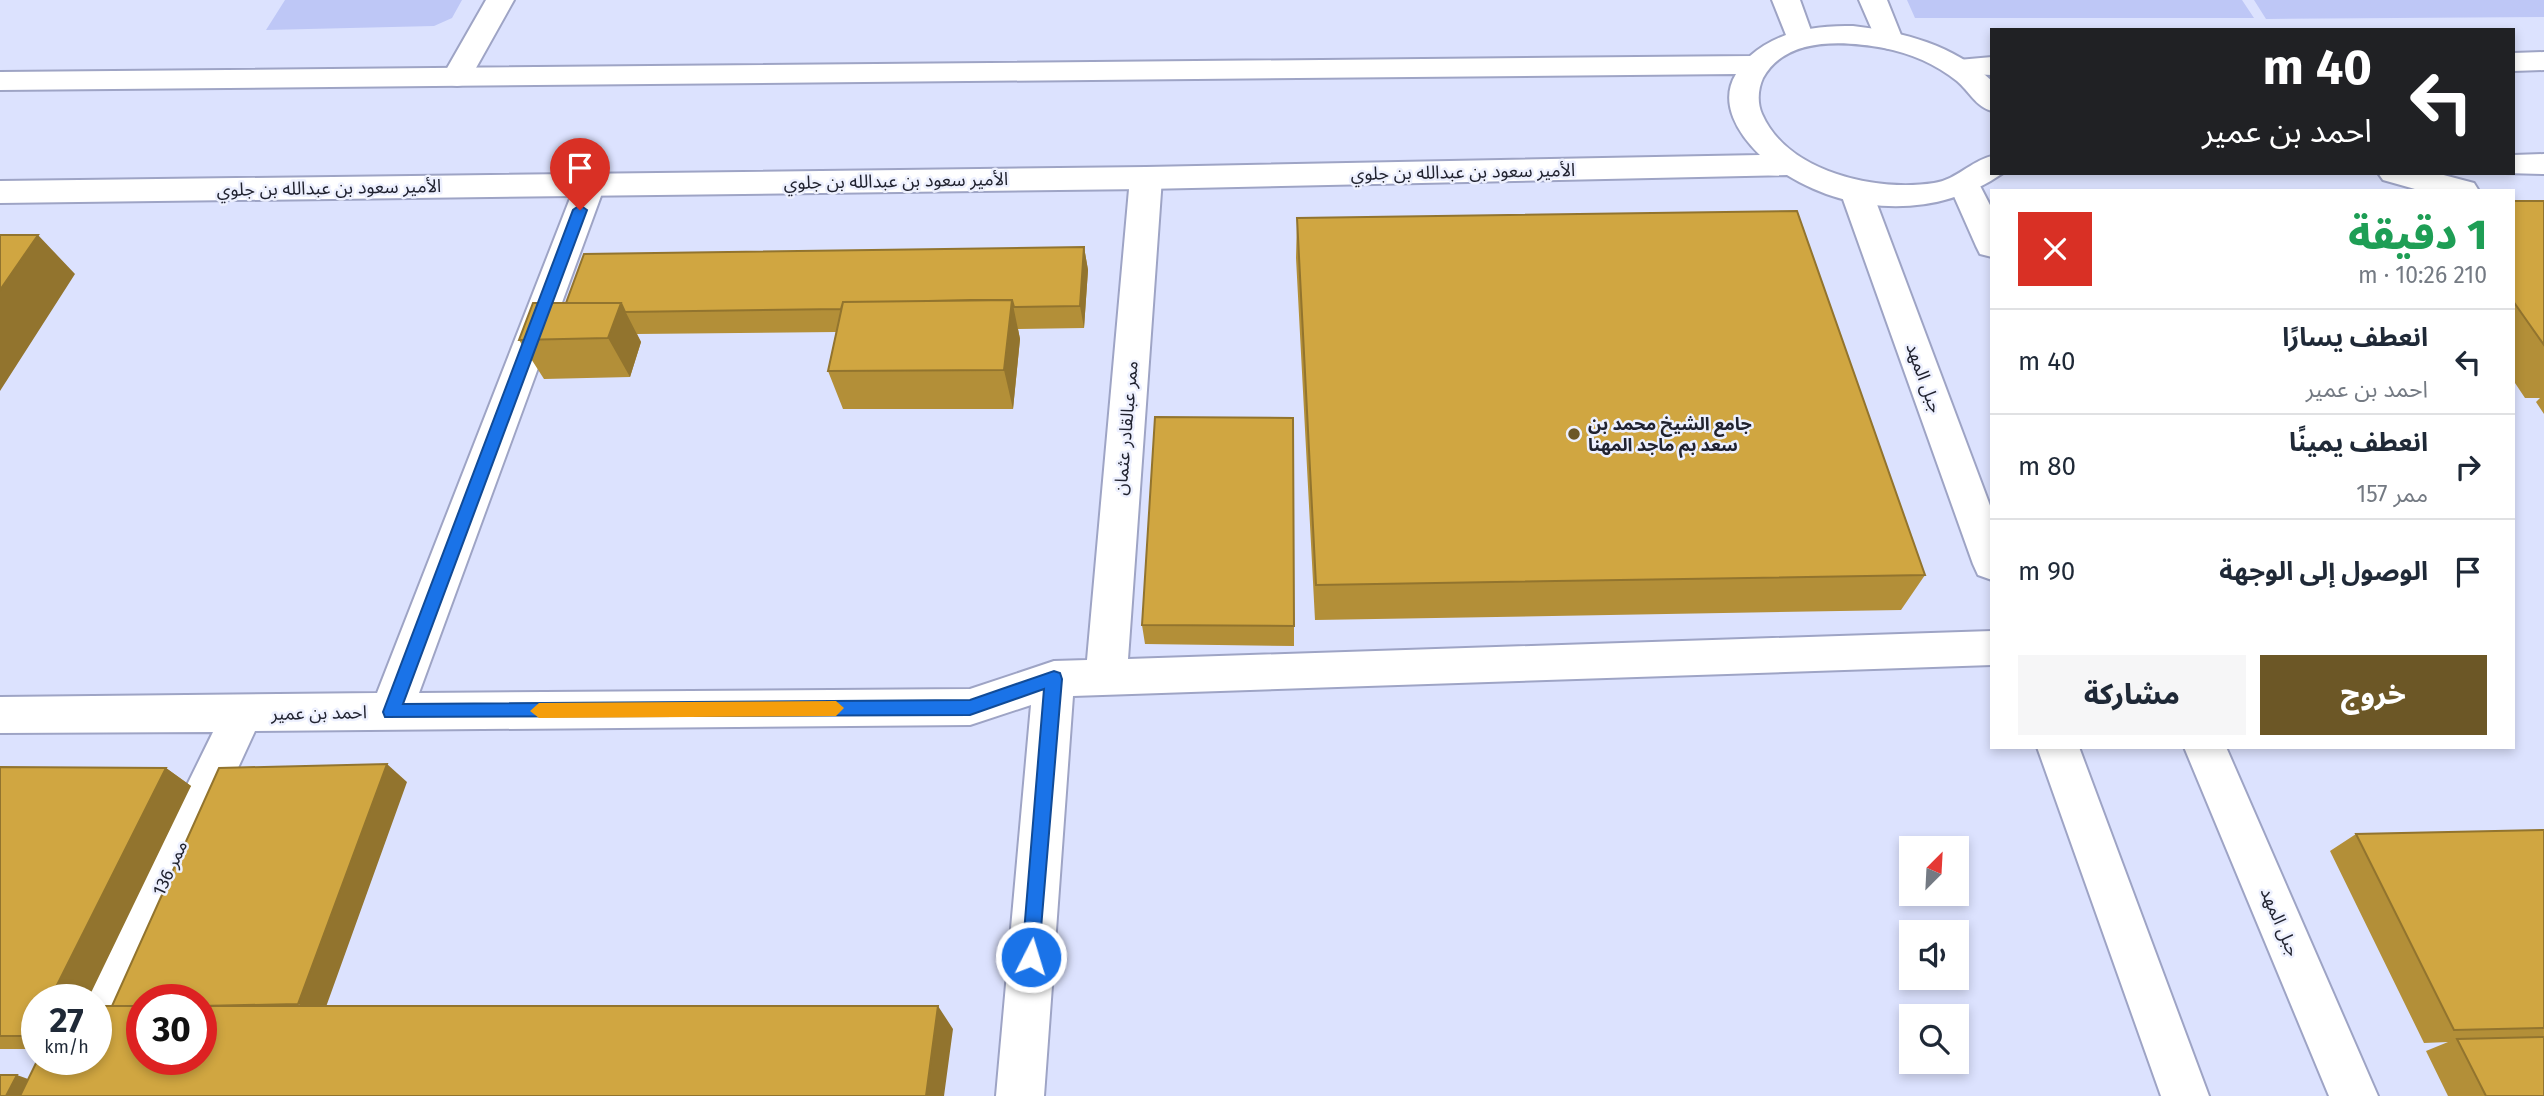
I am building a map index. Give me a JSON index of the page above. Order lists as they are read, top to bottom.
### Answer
{
  "streets": {
    "street": [
      "الأمير سعود بن عبدالله بن جلوي",
      "جبل المهد",
      "ممر عبالقادر عثمان",
      "احمد بن عمير",
      "ممر 136"
    ]
  },
  "crossings": [
    ["الأمير سعود بن عبدالله بن جلوي", "ممر عبالقادر عثمان"],
    ["ممر عبالقادر عثمان", "احمد بن عمير"],
    ["احمد بن عمير", "ممر 136"]
  ],
  "places": ["جامع الشيخ محمد بن سعد بم ماجد المهنا"],
  "north": "top right",
  "page": {
    "turn": ["40 m", "احمد بن عمير"],
    "heading": ["1 دقيقة", "210 m · 10:26"],
    "list": [
      {
        "name": "انعطف يسارًا",
        "note": "احمد بن عمير",
        "value": "40 m"
      },
      {
        "name": "انعطف يمينًا",
        "note": "ممر 157",
        "value": "80 m"
      },
      {
        "name": "الوصول إلى الوجهة",
        "value": "90 m"
      }
    ],
    "buttons": ["خروج", "مشاركة"],
    "speed": "27 km/h",
    "limit": "30"
  }
}
